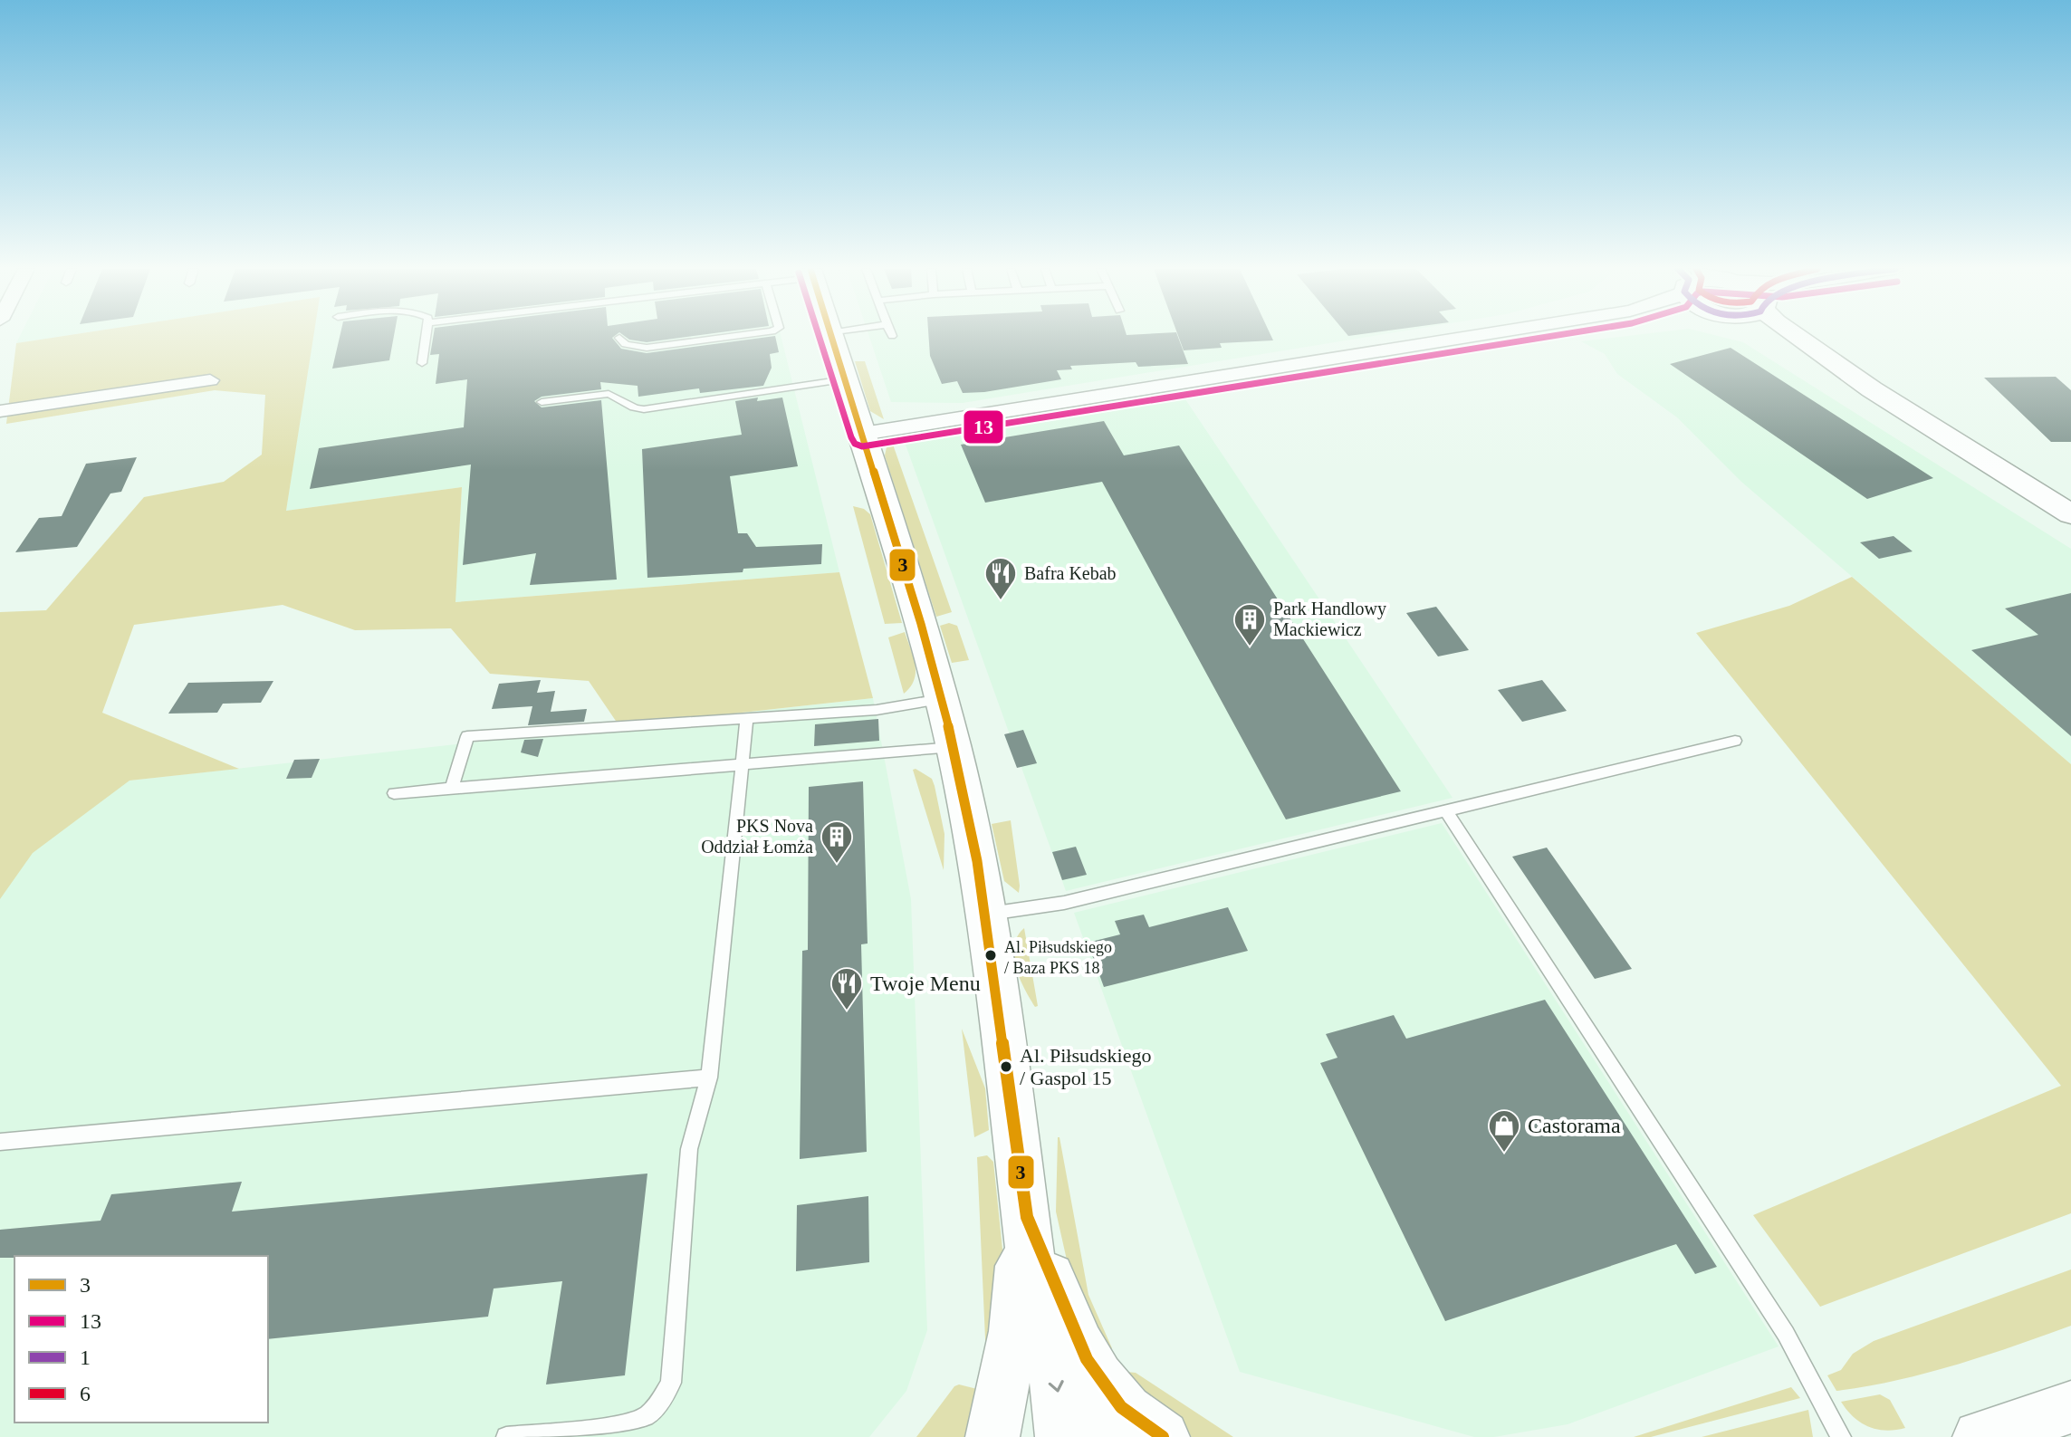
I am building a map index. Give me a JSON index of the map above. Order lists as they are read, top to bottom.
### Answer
{
  "places": {
    "restaurant": ["Bafra Kebab", "Twoje Menu"],
    "building": ["Park Handlowy Mackiewicz", "PKS Nova Oddział Łomża"],
    "other": ["Al. Piłsudskiego / Baza PKS 18", "Al. Piłsudskiego / Gaspol 15"],
    "shop": ["Castorama"]
  },
  "lines": ["transit line 3", "transit line 13"],
  "legend": [
    "3",
    "13",
    "1",
    "6"
  ]
}
